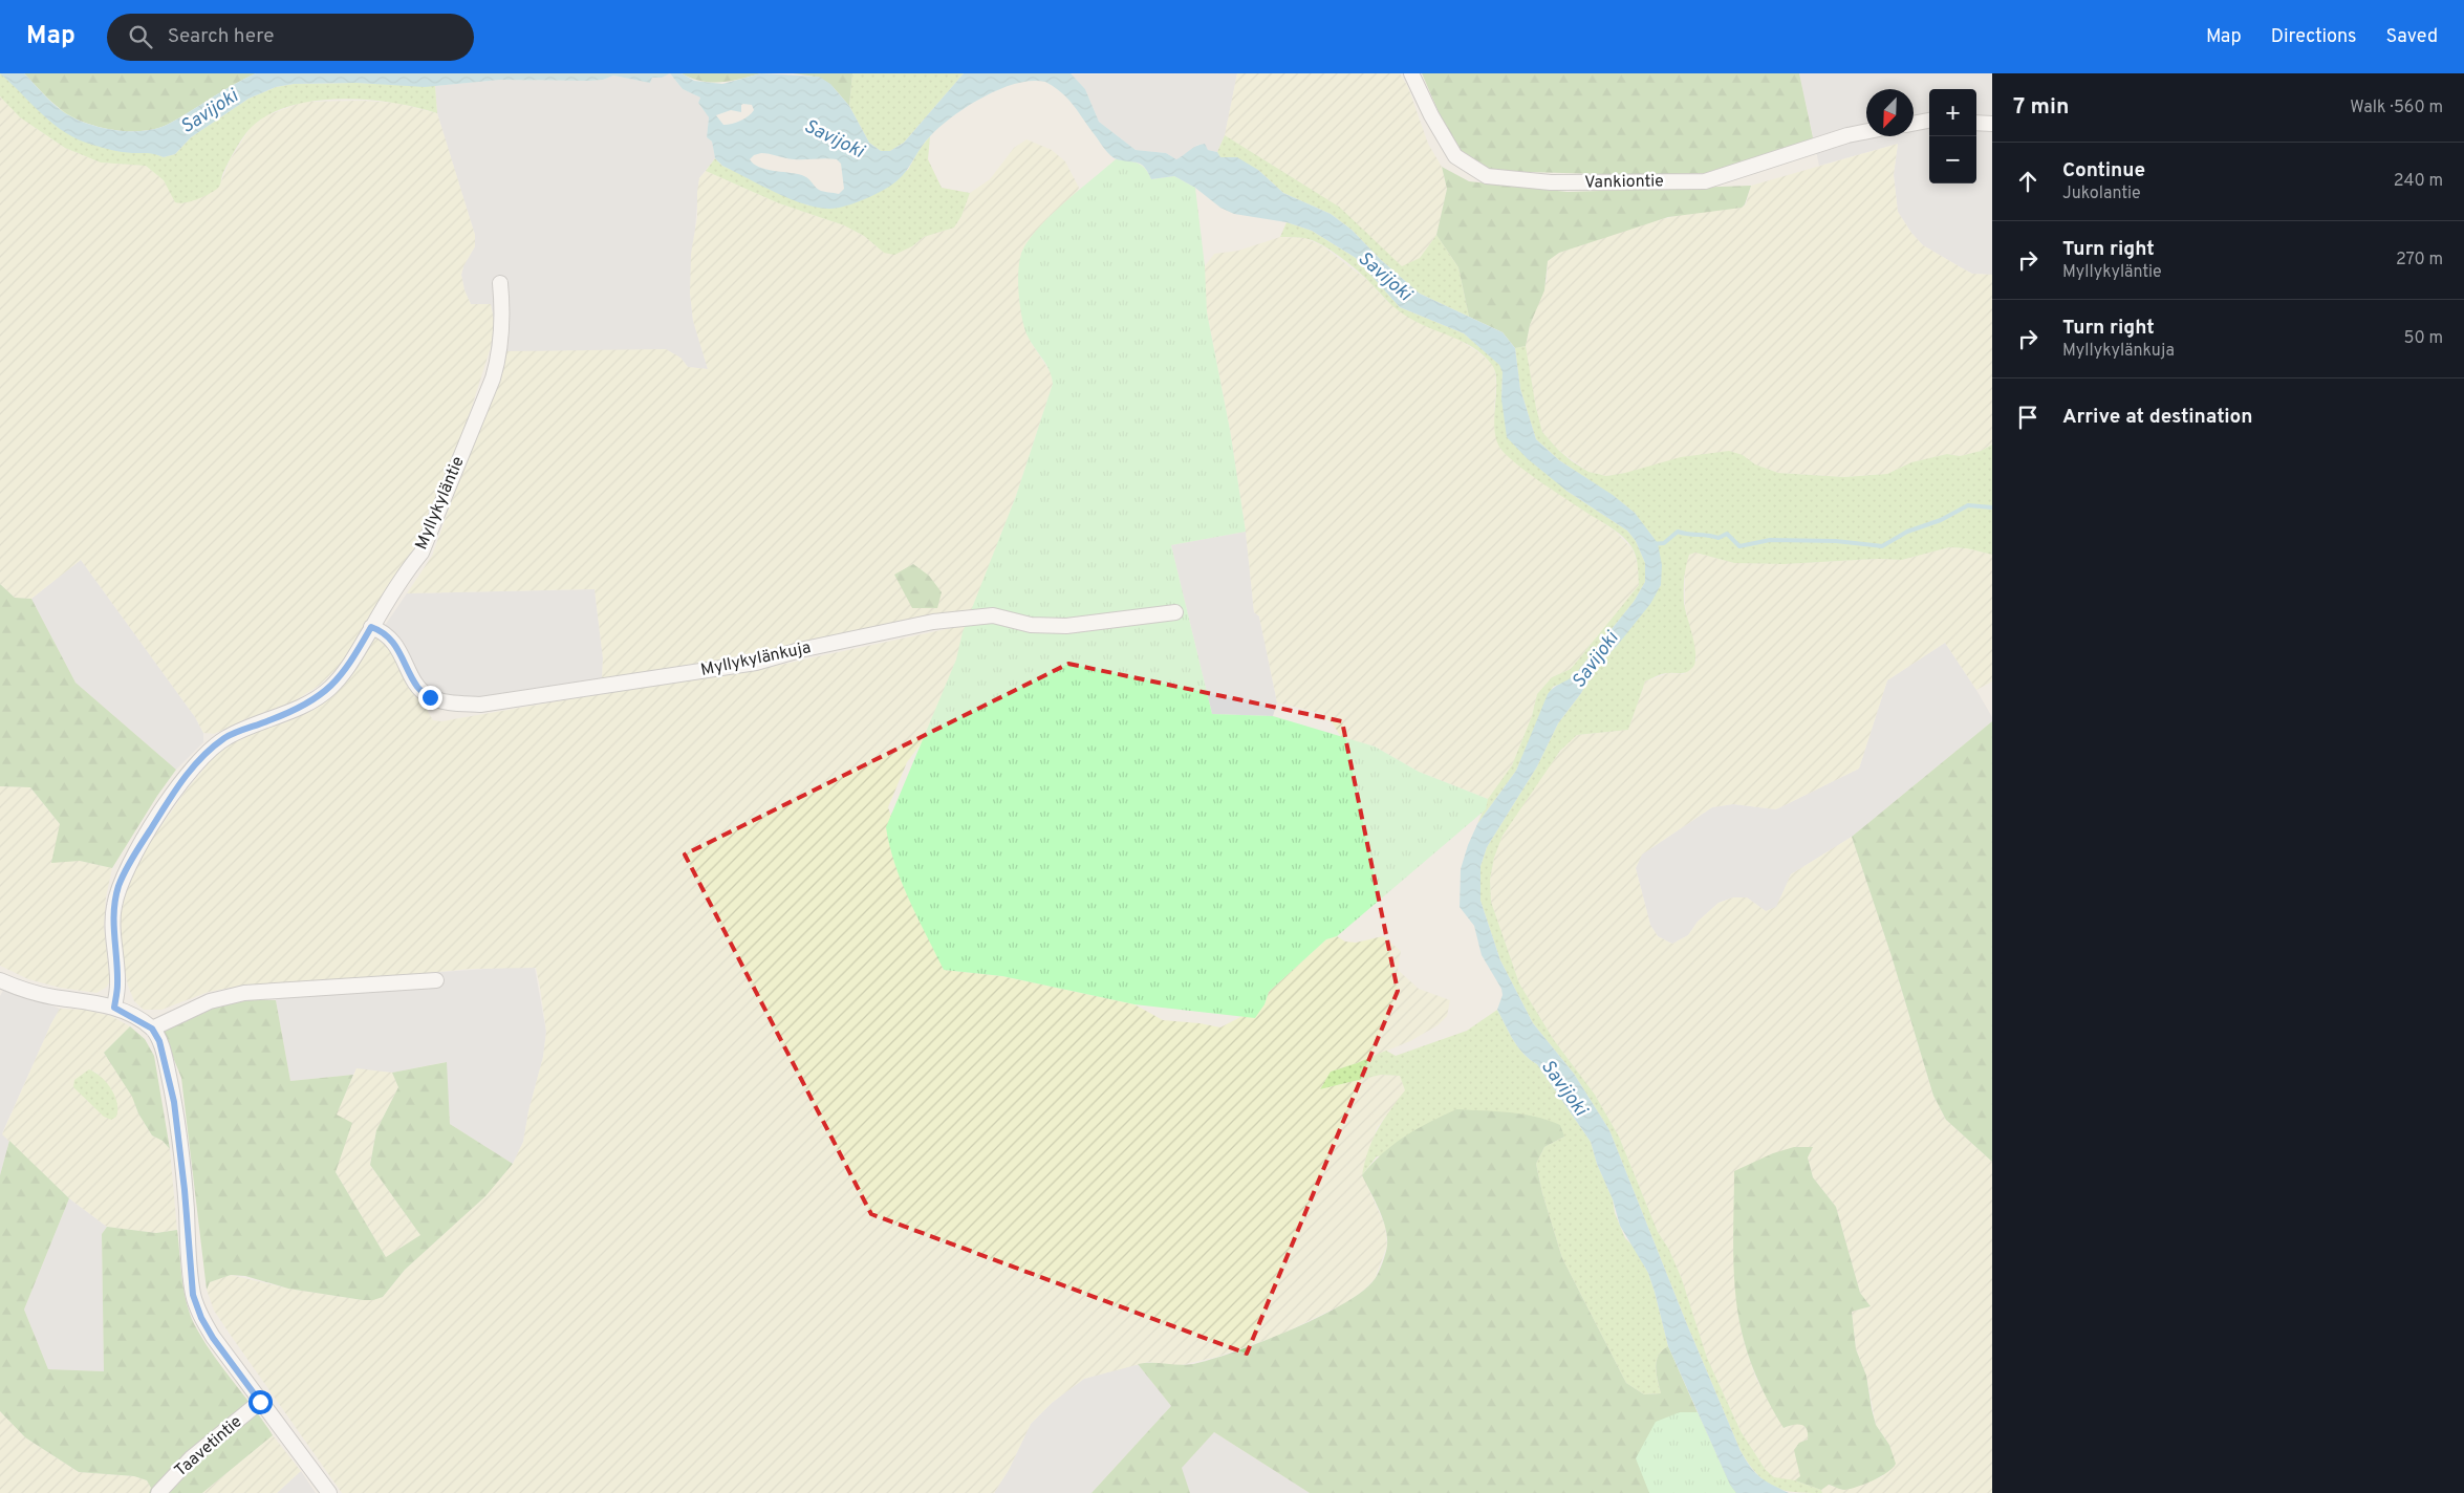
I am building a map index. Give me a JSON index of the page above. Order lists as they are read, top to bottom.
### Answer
{
  "streets": {
    "street": [
      "Vankiontie",
      "Myllykyläntie",
      "Myllykylänkuja",
      "Taavetintie"
    ]
  },
  "crossings": [
    ["Myllykyläntie", "Myllykylänkuja"]
  ],
  "water": ["Savijoki"],
  "north": "bottom left",
  "page": {
    "header": "Map",
    "search": "Search here",
    "nav": ["Map", "Directions", "Saved"],
    "heading": ["7 min", "Walk · 560 m"],
    "map_buttons": ["+", "−"],
    "list": [
      ["Continue", "Jukolantie", "240 m"],
      ["Turn right", "Myllykyläntie", "270 m"],
      ["Turn right", "Myllykylänkuja", "50 m"],
      "Arrive at destination"
    ]
  }
}
